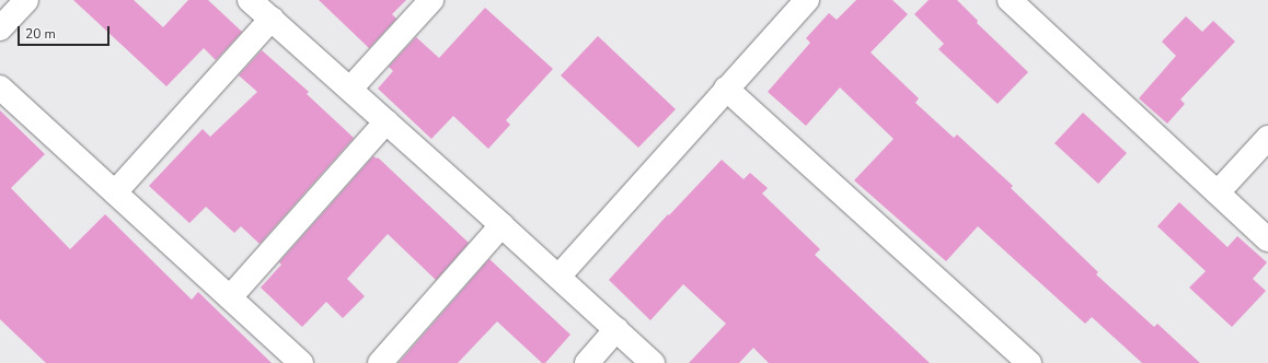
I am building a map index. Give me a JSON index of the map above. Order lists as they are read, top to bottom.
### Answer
{
  "scale_bar": "20 m"
}
